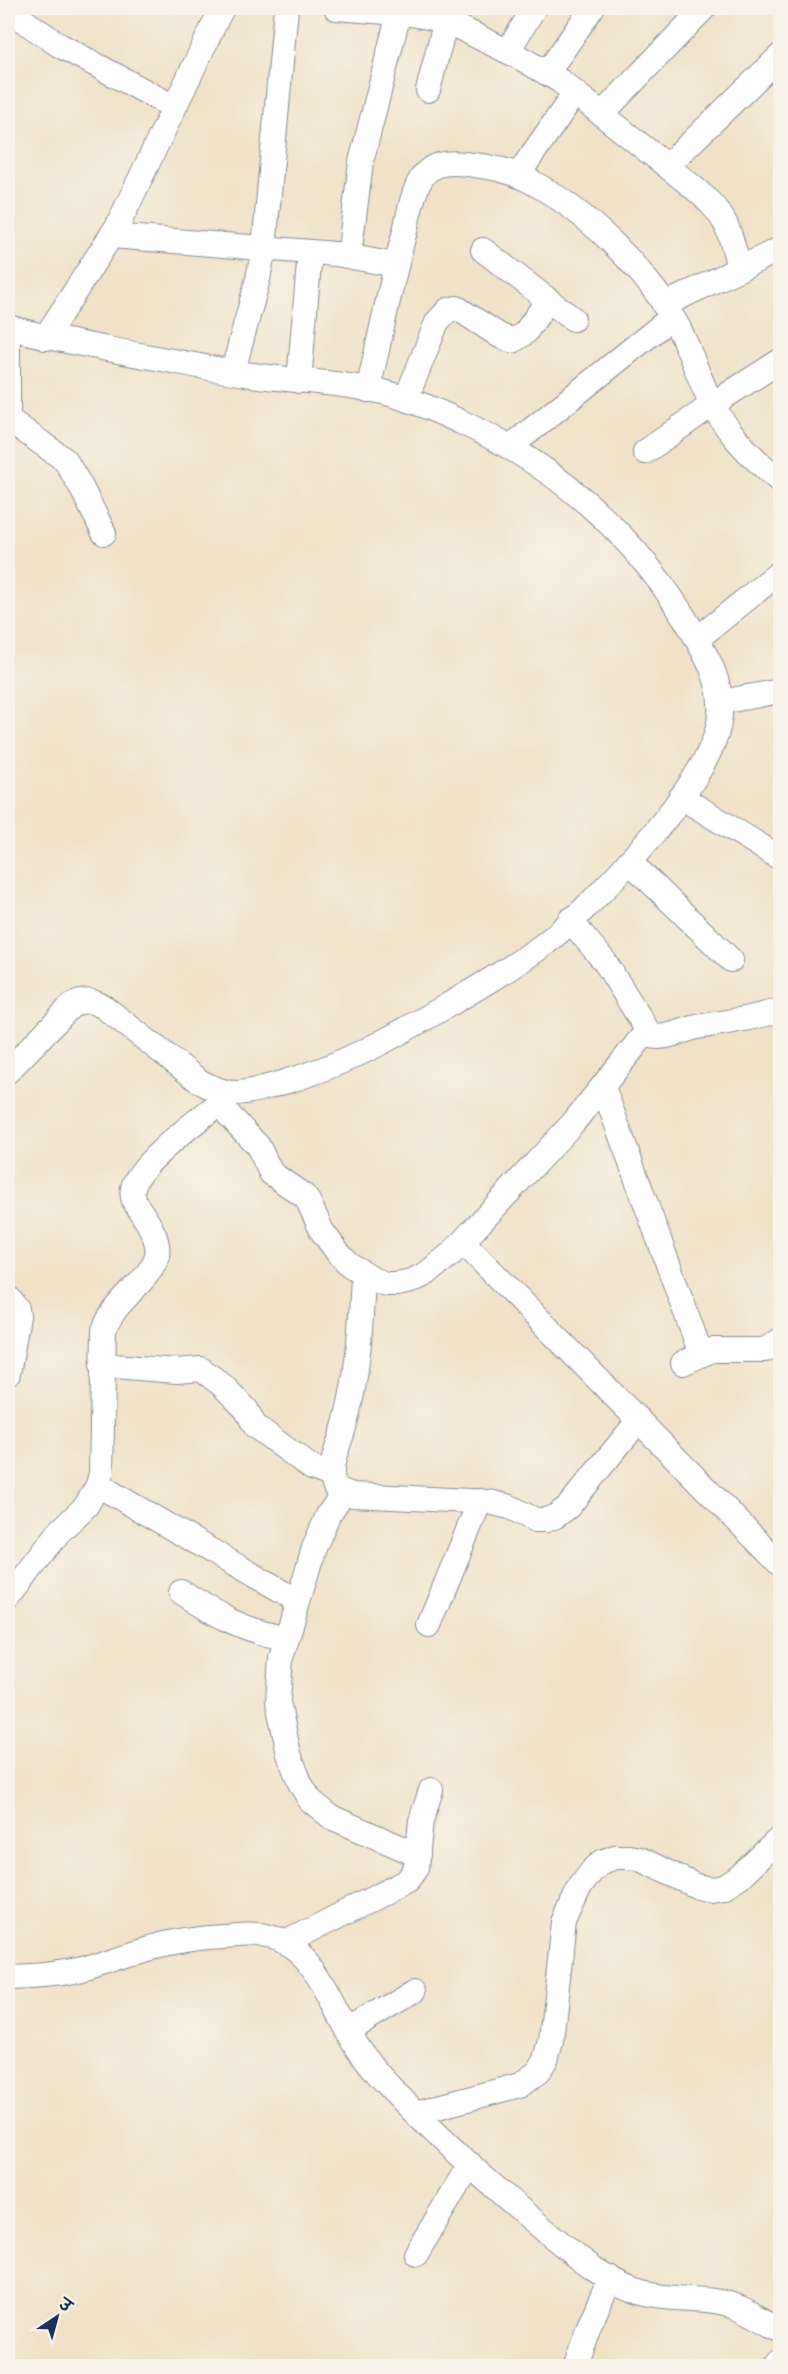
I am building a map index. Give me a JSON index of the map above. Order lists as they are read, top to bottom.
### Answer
{
  "north": "top right"
}
